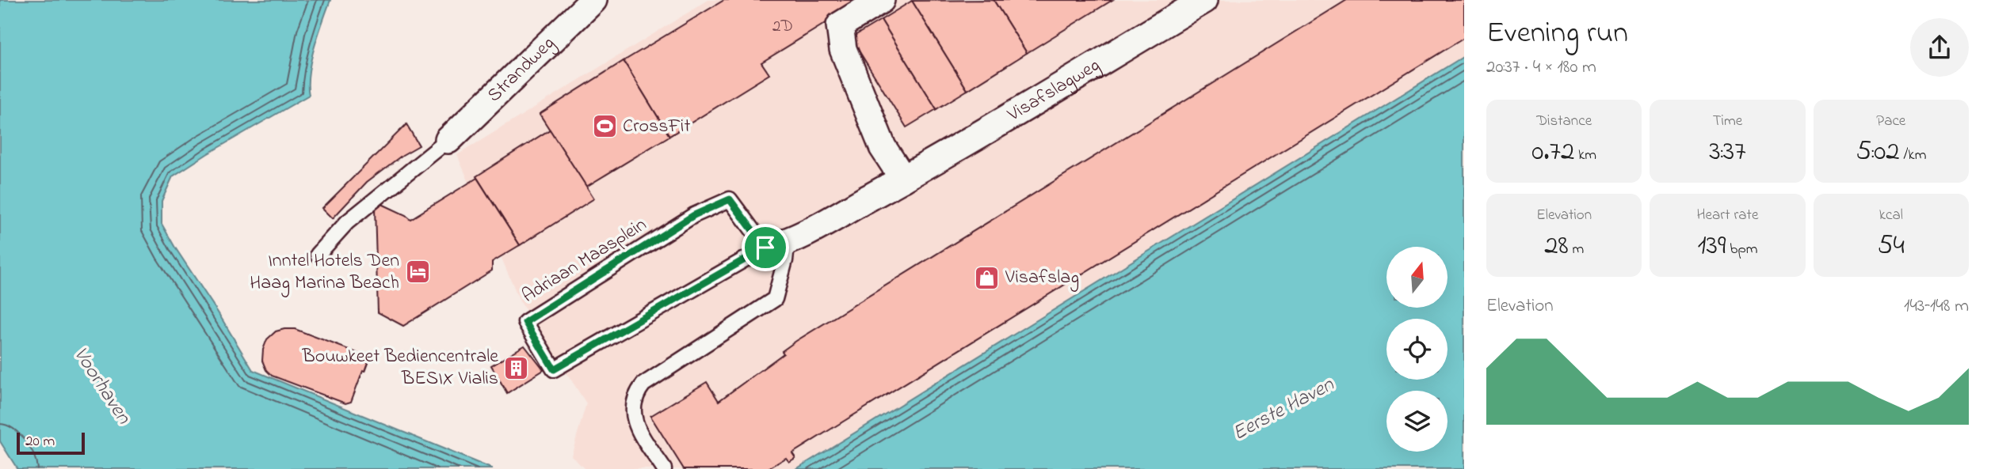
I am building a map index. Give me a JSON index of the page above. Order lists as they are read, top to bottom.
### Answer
{
  "streets": {
    "street": ["Strandweg", "Visafslagweg"],
    "lane": ["Adriaan Maasplein"]
  },
  "crossings": [
    ["Visafslagweg", "Adriaan Maasplein"]
  ],
  "water": ["Voorhaven", "Eerste Haven"],
  "places": {
    "sports": ["CrossFit"],
    "hotel": ["Inntel Hotels Den Haag Marina Beach"],
    "shop": ["Visafslag"],
    "building": ["Bouwkeet Bediencentrale BESIX Vialis"]
  },
  "house_numbers": ["2D"],
  "scale_bar": "20 m",
  "north": "top",
  "page": {
    "heading": ["Evening run", "20:37 · 4 × 180 m"],
    "stats": [
      ["Distance", "0.72 km"],
      ["Time", "3:37"],
      ["Pace", "5:02 /km"],
      ["Elevation", "28 m"],
      ["Heart rate", "139 bpm"],
      ["kcal", "54"]
    ],
    "chart": ["Elevation", "143–148 m"],
    "scale": "20 m"
  }
}
